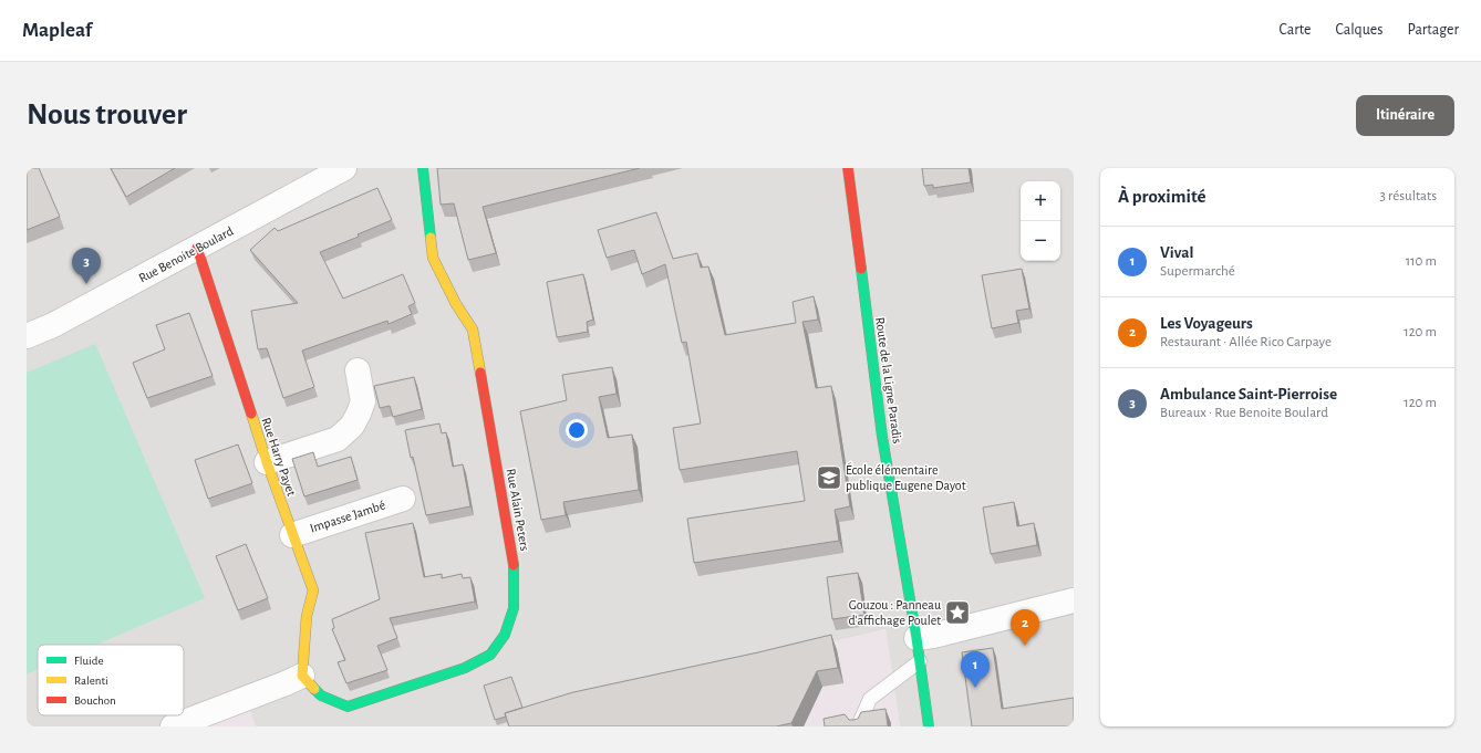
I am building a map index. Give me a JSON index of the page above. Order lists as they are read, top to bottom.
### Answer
{
  "streets": {
    "street": [
      "Rue Benoite Boulard",
      "Route de la Ligne Paradis",
      "Rue Harry Payet",
      "Rue Alain Peters",
      "Impasse Jambé"
    ]
  },
  "crossings": [
    ["Rue Benoite Boulard", "Rue Harry Payet"],
    ["Rue Harry Payet", "Rue Alain Peters"],
    ["Rue Harry Payet", "Impasse Jambé"]
  ],
  "places": {
    "school or university": ["École élémentaire publique Eugene Dayot"],
    "place": ["Gouzou : Panneau d'affichage Poulet"]
  },
  "legend": ["Fluide", "Ralenti", "Bouchon"],
  "page": {
    "header": "Mapleaf",
    "nav": ["Carte", "Calques", "Partager"],
    "buttons": "Itinéraire",
    "title": "Nous trouver",
    "heading": ["À proximité", "3 résultats"],
    "map_buttons": ["+", "−"],
    "list": [
      {
        "mark": "1",
        "name": "Vival",
        "note": "Supermarché",
        "value": "110 m"
      },
      {
        "mark": "2",
        "name": "Les Voyageurs",
        "note": "Restaurant · Allée Rico Carpaye",
        "value": "120 m"
      },
      {
        "mark": "3",
        "name": "Ambulance Saint-Pierroise",
        "note": "Bureaux · Rue Benoite Boulard",
        "value": "120 m"
      }
    ],
    "pins": ["3", "2", "1"]
  }
}
